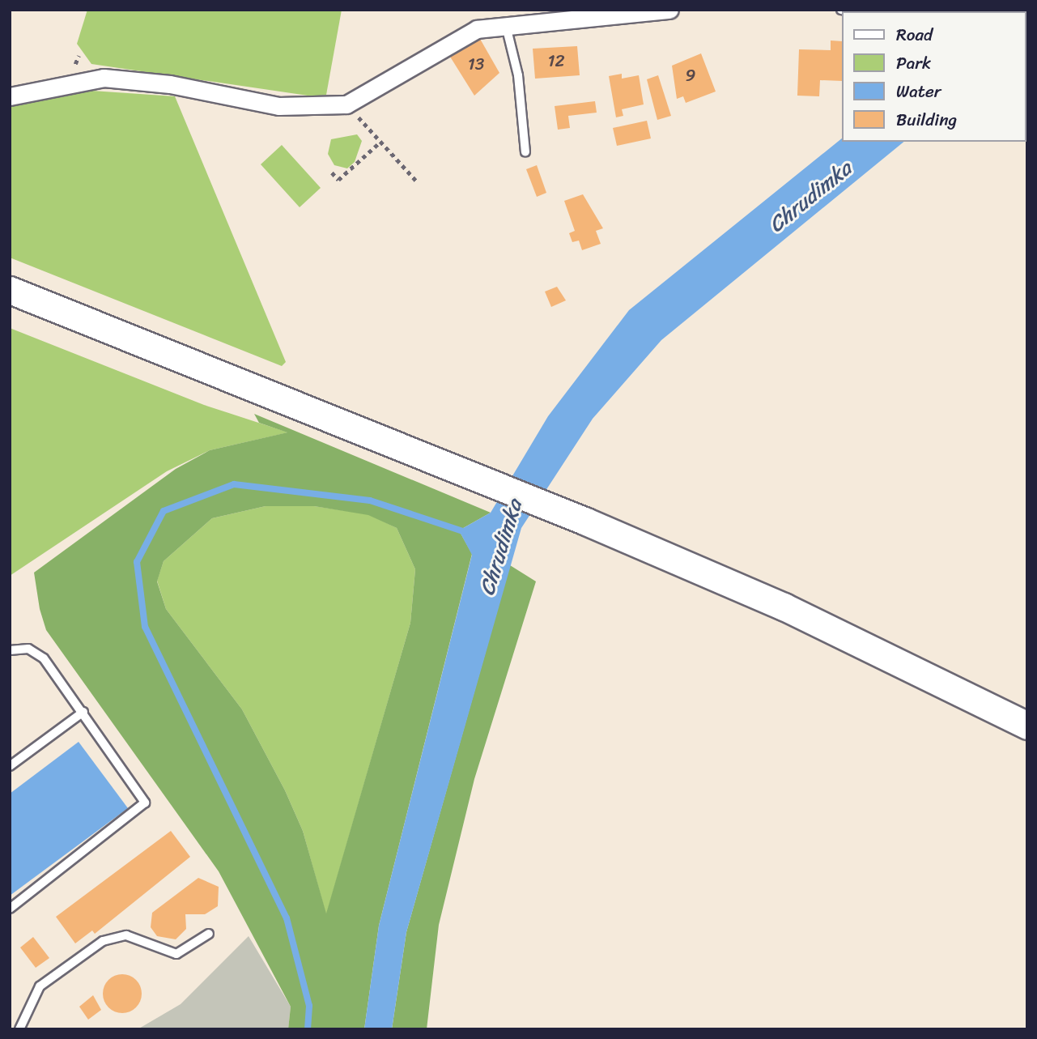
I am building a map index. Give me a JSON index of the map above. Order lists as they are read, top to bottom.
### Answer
{
  "water": ["Chrudimka"],
  "house_numbers": ["12", "13", "9"],
  "legend": [
    "Road",
    "Park",
    "Water",
    "Building"
  ]
}
